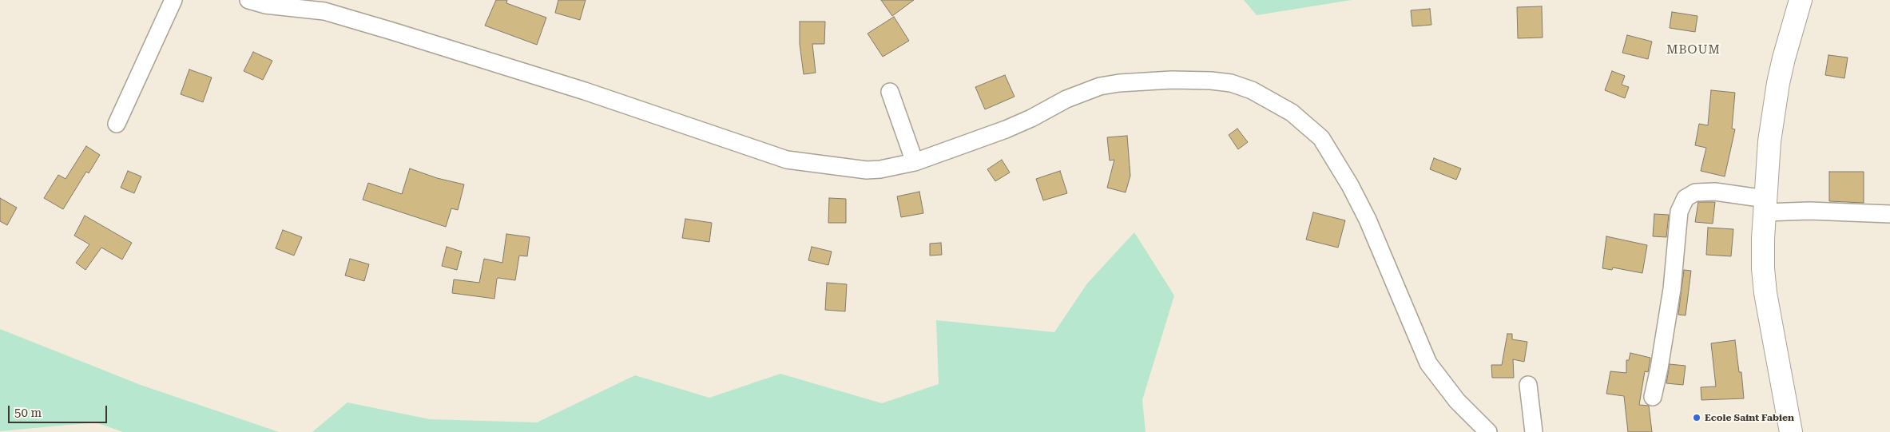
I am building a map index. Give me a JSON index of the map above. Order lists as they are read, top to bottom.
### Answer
{
  "districts": ["MBOUM"],
  "places": ["Ecole Saint Fabien"],
  "scale_bar": "50 m"
}
